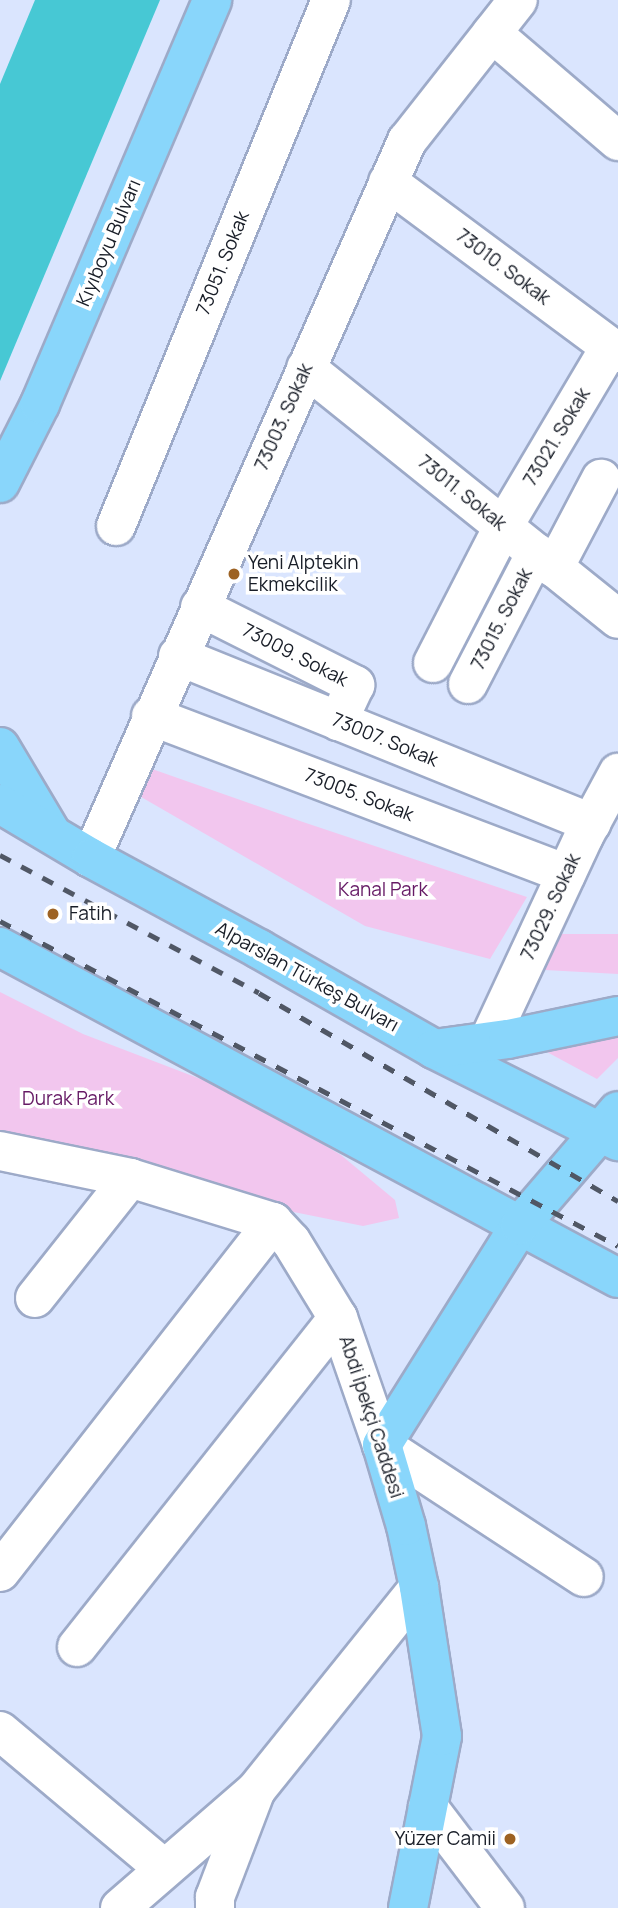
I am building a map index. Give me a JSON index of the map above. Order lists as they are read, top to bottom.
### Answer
{
  "streets": {
    "main road": ["Kıyıboyu Bulvarı", "Alparslan Türkeş Bulvarı", "Abdi İpekçi Caddesi"],
    "street": [
      "73051. Sokak",
      "73010. Sokak",
      "73003. Sokak",
      "73021. Sokak",
      "73011. Sokak",
      "73015. Sokak",
      "73009. Sokak",
      "73007. Sokak",
      "73005. Sokak",
      "73029. Sokak"
    ]
  },
  "crossings": [
    ["73010. Sokak", "73003. Sokak"],
    ["73010. Sokak", "73021. Sokak"],
    ["73003. Sokak", "73011. Sokak"],
    ["73003. Sokak", "73009. Sokak"],
    ["73003. Sokak", "73007. Sokak"],
    ["73003. Sokak", "73005. Sokak"],
    ["73003. Sokak", "Alparslan Türkeş Bulvarı"],
    ["73021. Sokak", "73011. Sokak"],
    ["73011. Sokak", "73015. Sokak"],
    ["73009. Sokak", "73007. Sokak"],
    ["73007. Sokak", "73029. Sokak"],
    ["73005. Sokak", "73029. Sokak"]
  ],
  "parks": ["Kanal Park", "Durak Park"],
  "places": ["Yeni Alptekin Ekmekcilik", "Fatih", "Yüzer Camii"]
}
